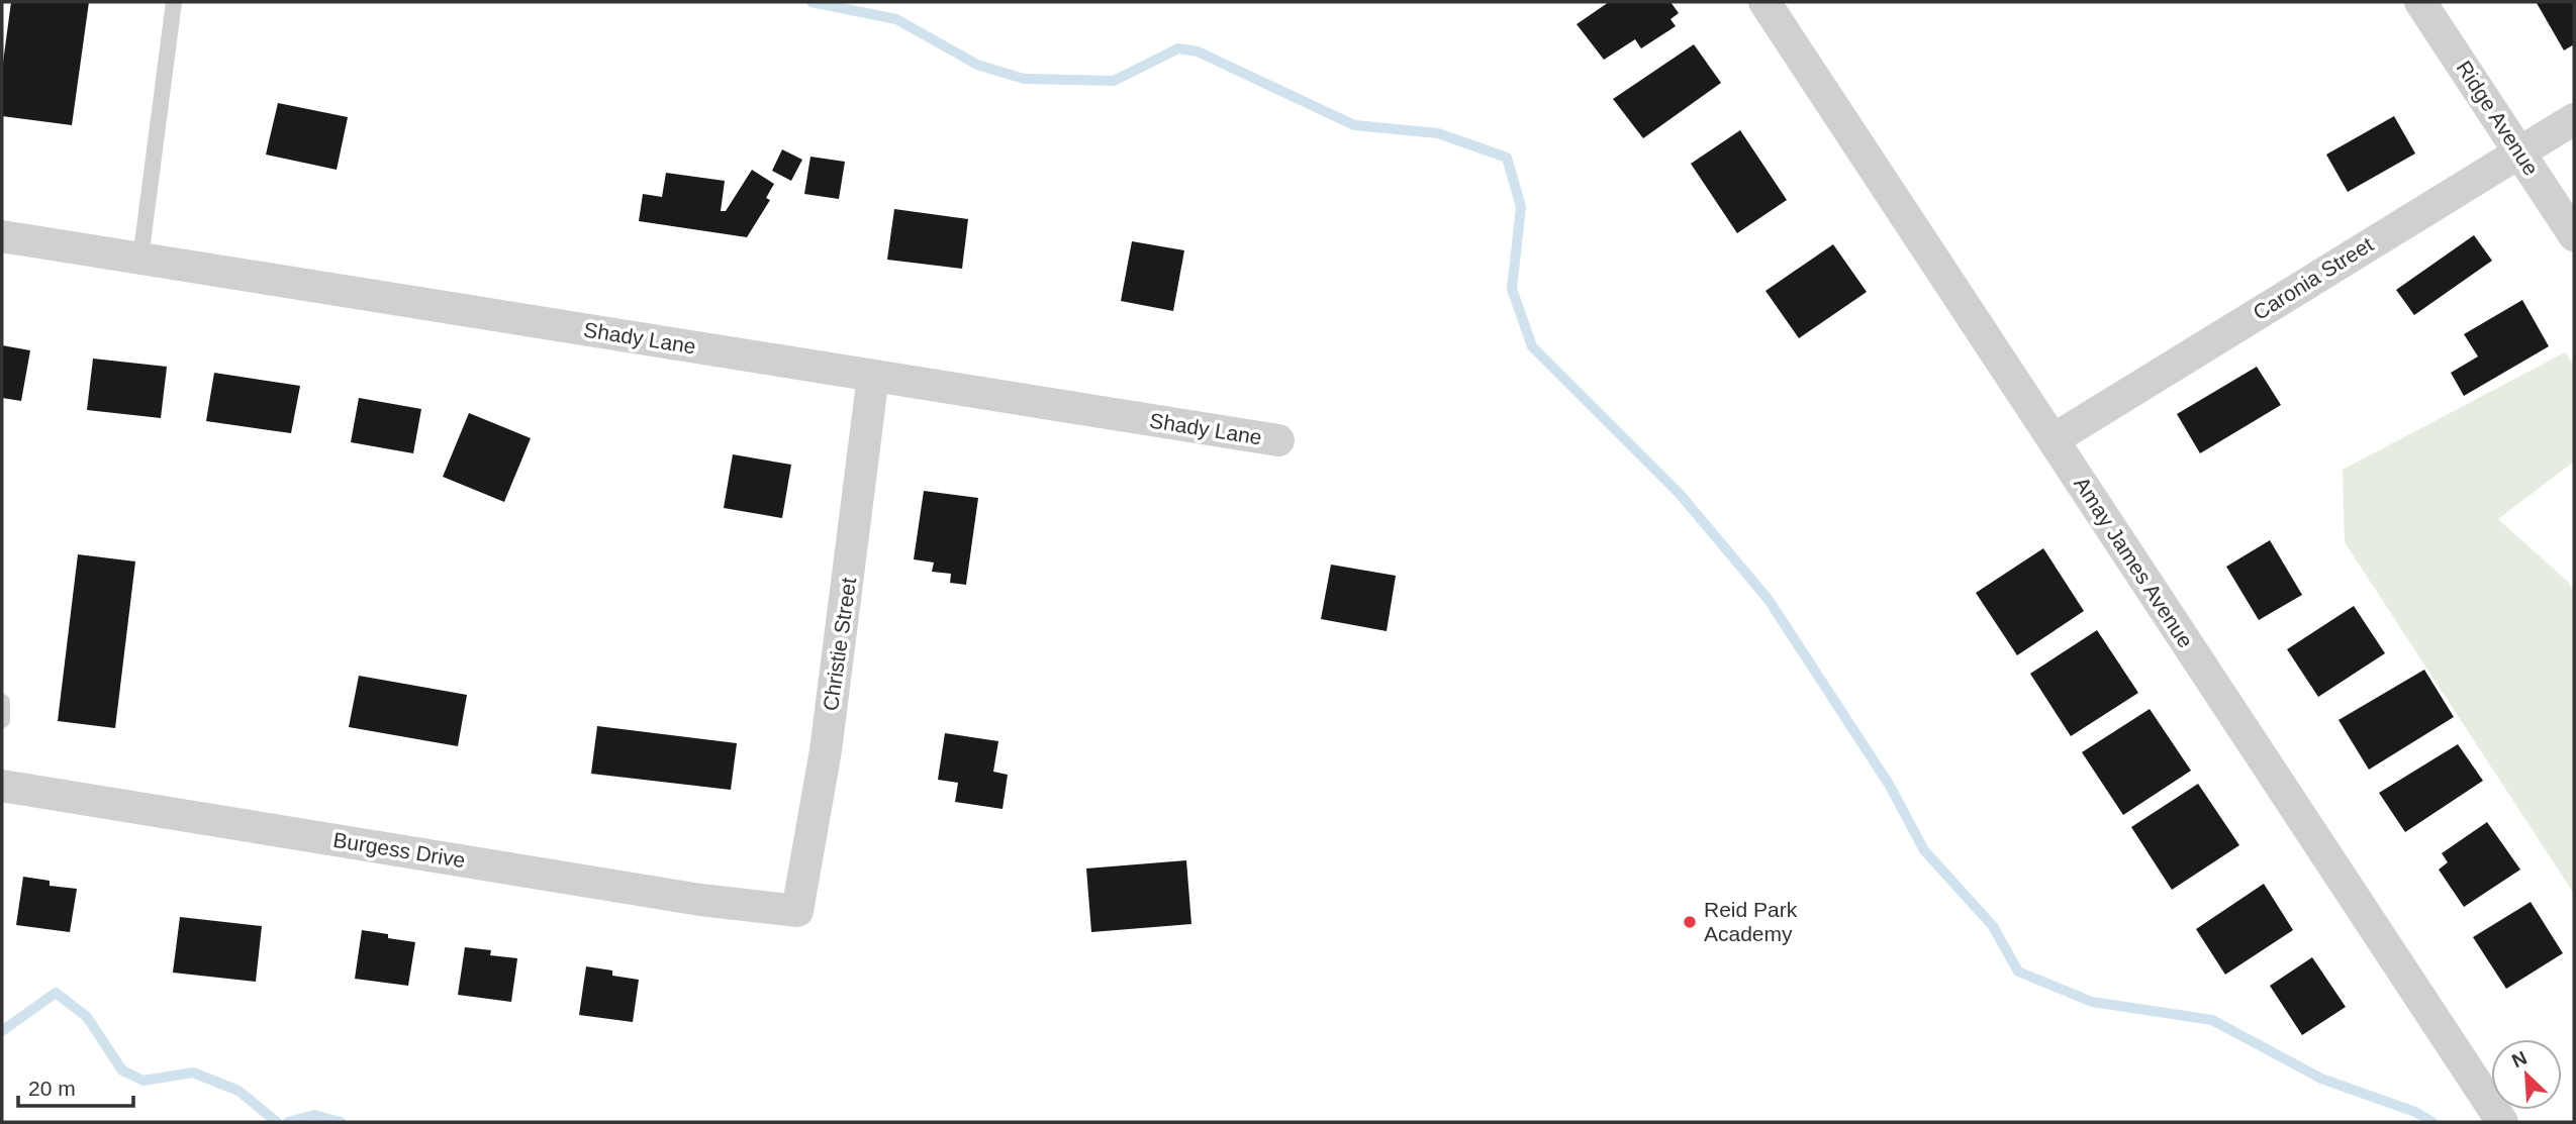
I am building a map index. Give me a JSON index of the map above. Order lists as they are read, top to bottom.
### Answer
{
  "streets": {
    "street": [
      "Ridge Avenue",
      "Caronia Street",
      "Shady Lane",
      "Amay James Avenue",
      "Christie Street",
      "Burgess Drive"
    ]
  },
  "crossings": [
    ["Ridge Avenue", "Caronia Street"],
    ["Caronia Street", "Amay James Avenue"],
    ["Shady Lane", "Christie Street"],
    ["Christie Street", "Burgess Drive"]
  ],
  "places": ["Reid Park Academy"],
  "scale_bar": "20 m",
  "north": "top left"
}
